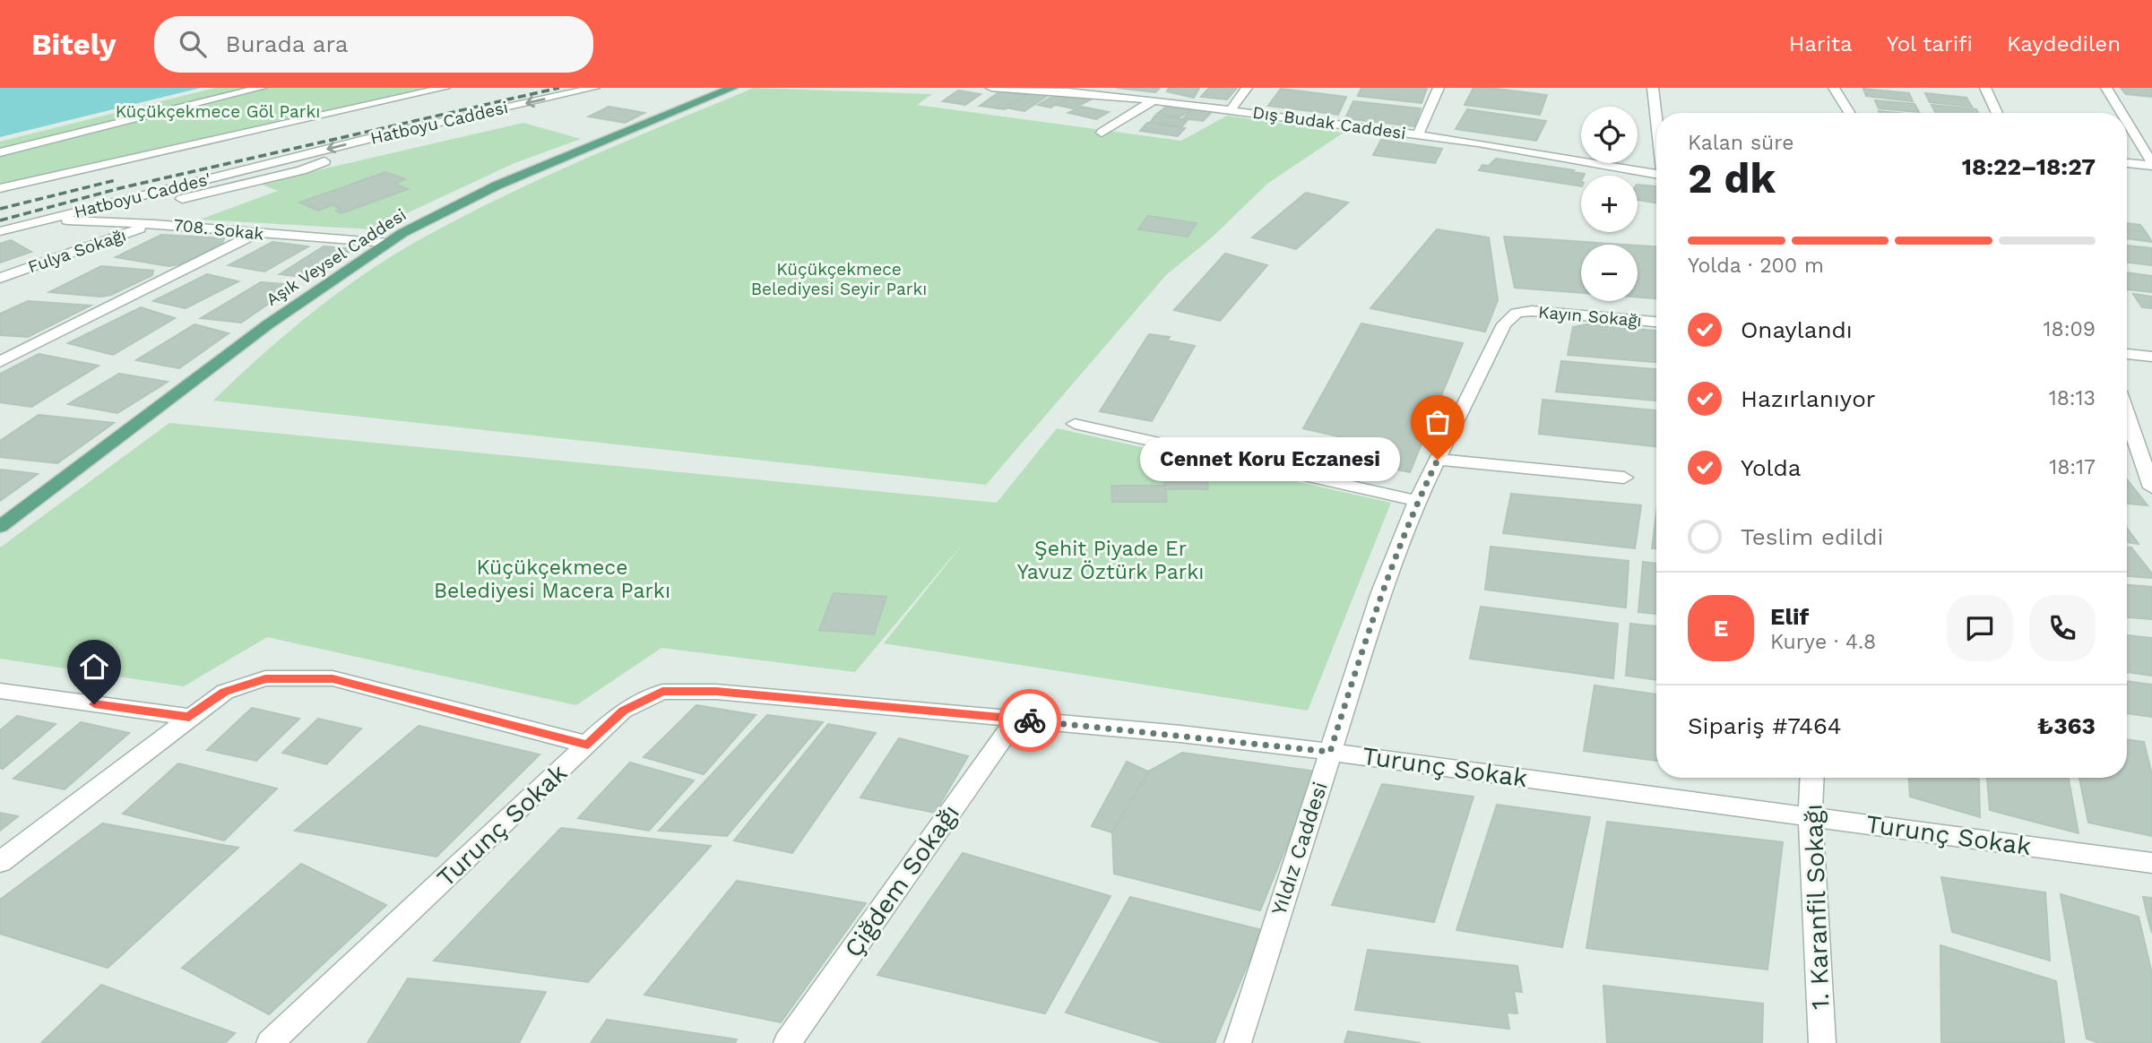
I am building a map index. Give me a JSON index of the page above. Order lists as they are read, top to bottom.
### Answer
{
  "streets": {
    "main road": ["Aşık Veysel Caddesi"],
    "street": [
      "Hatboyu Caddesi",
      "Dış Budak Caddesi",
      "Hatboyu Caddes'",
      "708. Sokak",
      "Fulya Sokağı",
      "Kayın Sokağı",
      "Turunç Sokak",
      "Yıldız Caddesi",
      "Çiğdem Sokağı",
      "1. Karanfil Sokağı"
    ]
  },
  "crossings": [
    ["Hatboyu Caddesi", "Hatboyu Caddes'"],
    ["Hatboyu Caddes'", "708. Sokak"],
    ["708. Sokak", "Fulya Sokağı"],
    ["708. Sokak", "Aşık Veysel Caddesi"],
    ["Kayın Sokağı", "Yıldız Caddesi"],
    ["Turunç Sokak", "Yıldız Caddesi"],
    ["Turunç Sokak", "Çiğdem Sokağı"],
    ["Turunç Sokak", "1. Karanfil Sokağı"]
  ],
  "parks": [
    "Küçükçekmece Göl Parkı",
    "Küçükçekmece Belediyesi Seyir Parkı",
    "Şehit Piyade Er Yavuz Öztürk Parkı",
    "Küçükçekmece Belediyesi Macera Parkı"
  ],
  "places": ["Cennet Koru Eczanesi"],
  "page": {
    "header": "Bitely",
    "search": "Burada ara",
    "nav": ["Harita", "Yol tarifi", "Kaydedilen"],
    "map_buttons": ["+", "−"],
    "heading": ["2 dk", "Kalan süre", "18:22–18:27"],
    "panel": [
      "Elif",
      "Kurye · 4.8",
      "Sipariş #7464",
      "₺363"
    ],
    "bar": "Yolda · 200 m",
    "list": [
      ["Onaylandı", "18:09"],
      ["Hazırlanıyor", "18:13"],
      ["Yolda", "18:17"],
      "Teslim edildi"
    ],
    "bubble": "Cennet Koru Eczanesi",
    "round": "E"
  }
}
